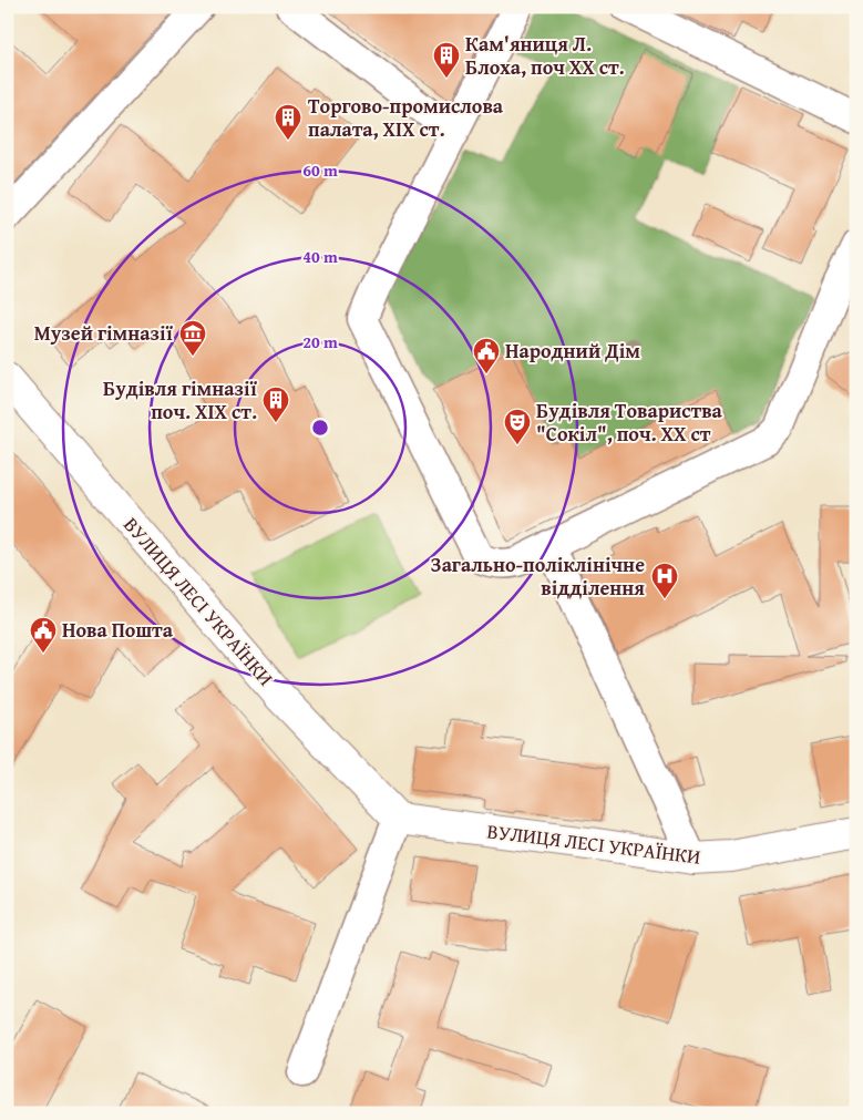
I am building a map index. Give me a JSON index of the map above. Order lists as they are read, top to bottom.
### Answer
{
  "streets": {
    "street": ["ВУЛИЦЯ ЛЕСІ УКРАЇНКИ"]
  },
  "places": {
    "building": ["Кам'яниця Л. Блоха, поч XX ст.", "Торгово-промислова палата, XIX ст.", "Будівля гімназії поч. XIX ст."],
    "museum": ["Музей гімназії"],
    "public building": ["Народний Дім", "Нова Пошта"],
    "theatre": ["Будівля Товариства \"Сокіл\", поч. ХХ ст"],
    "hospital": ["Загально-поліклінічне відділення"]
  },
  "rings": ["60 m", "40 m", "20 m"]
}
